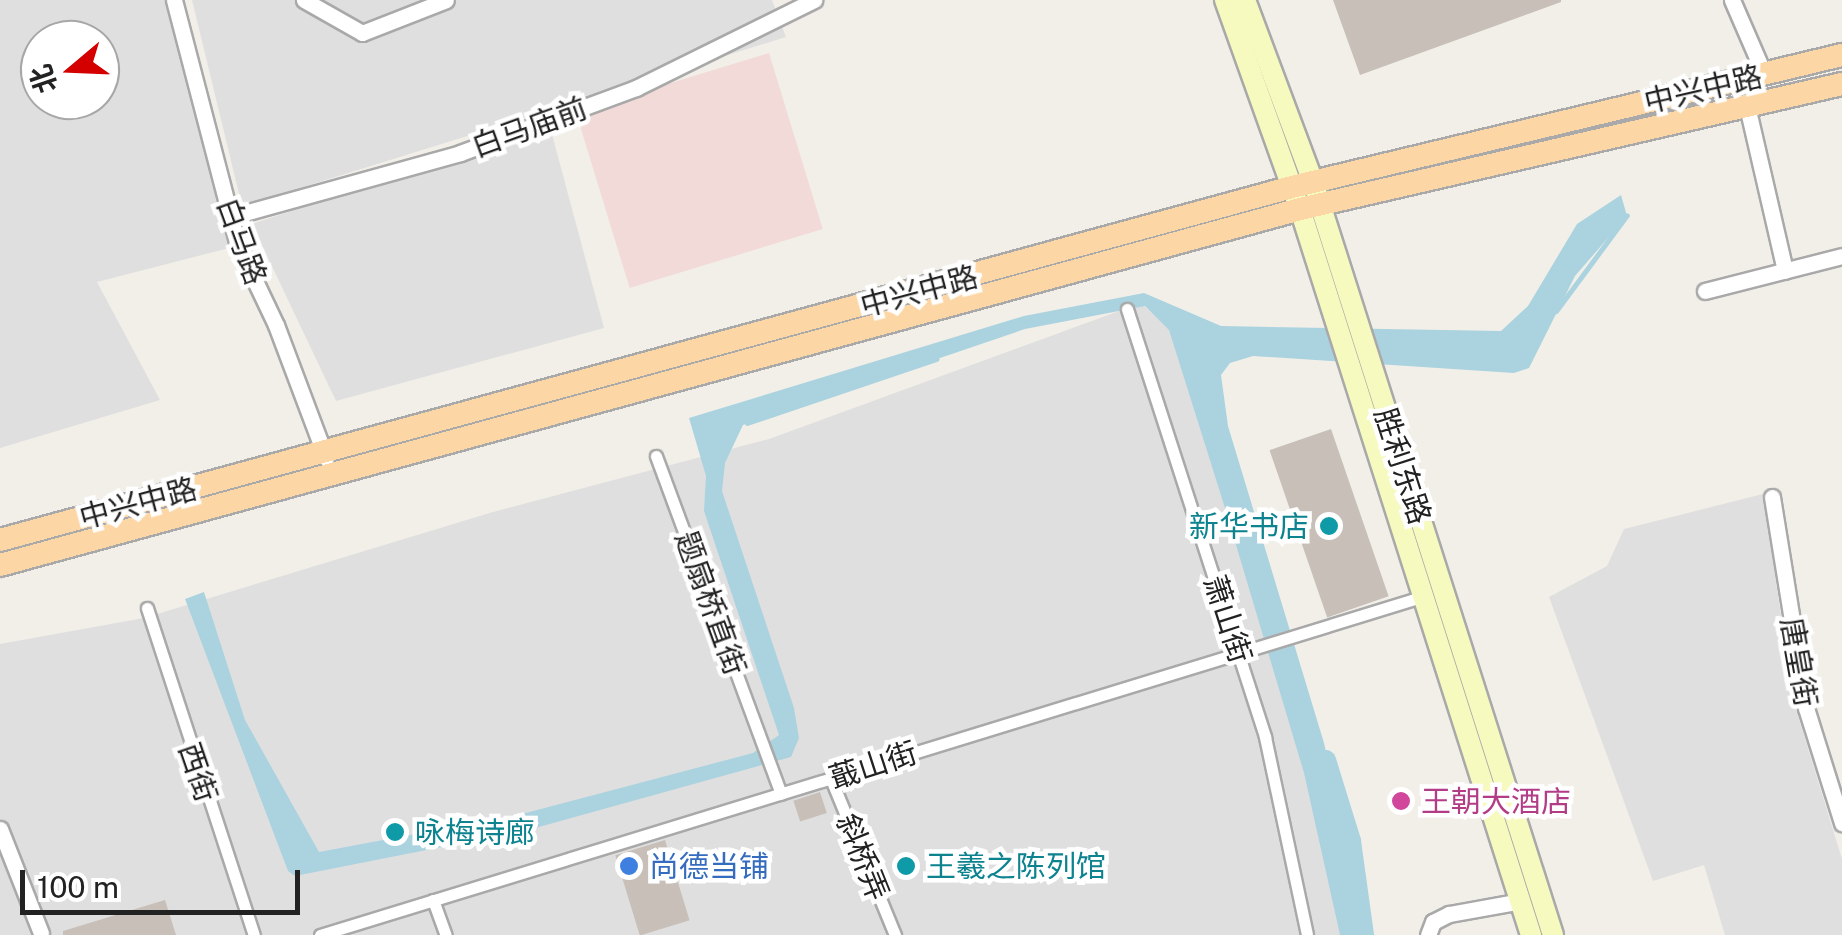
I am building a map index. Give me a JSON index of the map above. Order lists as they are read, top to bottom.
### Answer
{
  "streets": {
    "main road": ["中兴中路", "胜利东路"],
    "street": [
      "白马庙前",
      "白马路",
      "题扇桥直街",
      "萧山街",
      "唐皇街",
      "蕺山街",
      "西街",
      "斜桥弄"
    ]
  },
  "crossings": [
    ["中兴中路", "白马路"],
    ["中兴中路", "胜利东路"],
    ["白马庙前", "白马路"],
    ["胜利东路", "蕺山街"],
    ["题扇桥直街", "蕺山街"],
    ["萧山街", "蕺山街"],
    ["蕺山街", "斜桥弄"]
  ],
  "places": [
    "新华书店",
    "王朝大酒店",
    "咏梅诗廊",
    "尚德当铺",
    "王羲之陈列馆"
  ],
  "scale_bar": "100 m",
  "north": "left"
}
